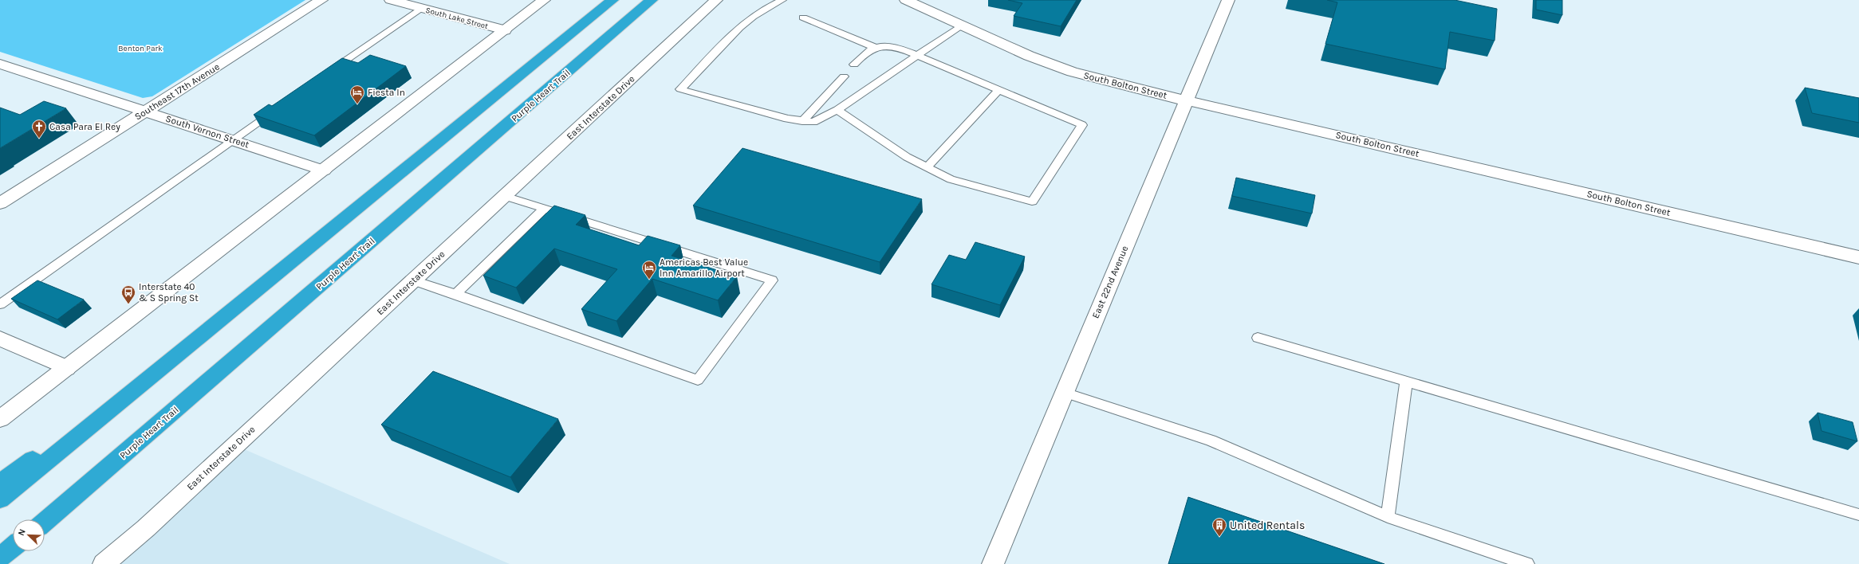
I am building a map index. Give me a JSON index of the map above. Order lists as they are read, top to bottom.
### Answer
{
  "streets": {
    "highway": ["Purple Heart Trail"],
    "street": [
      "South Lake Street",
      "South Bolton Street",
      "Southeast 17th Avenue",
      "East Interstate Drive",
      "South Vernon Street",
      "East 22nd Avenue"
    ]
  },
  "crossings": [
    ["South Bolton Street", "East 22nd Avenue"],
    ["Southeast 17th Avenue", "South Vernon Street"]
  ],
  "parks": ["Benton Park"],
  "places": {
    "hotel": ["Fiesta In", "Americas Best Value Inn Amarillo Airport"],
    "church": ["Casa Para El Rey"],
    "bus stop": ["Interstate 40 & S Spring St"],
    "building": ["United Rentals"]
  },
  "north": "top left"
}
